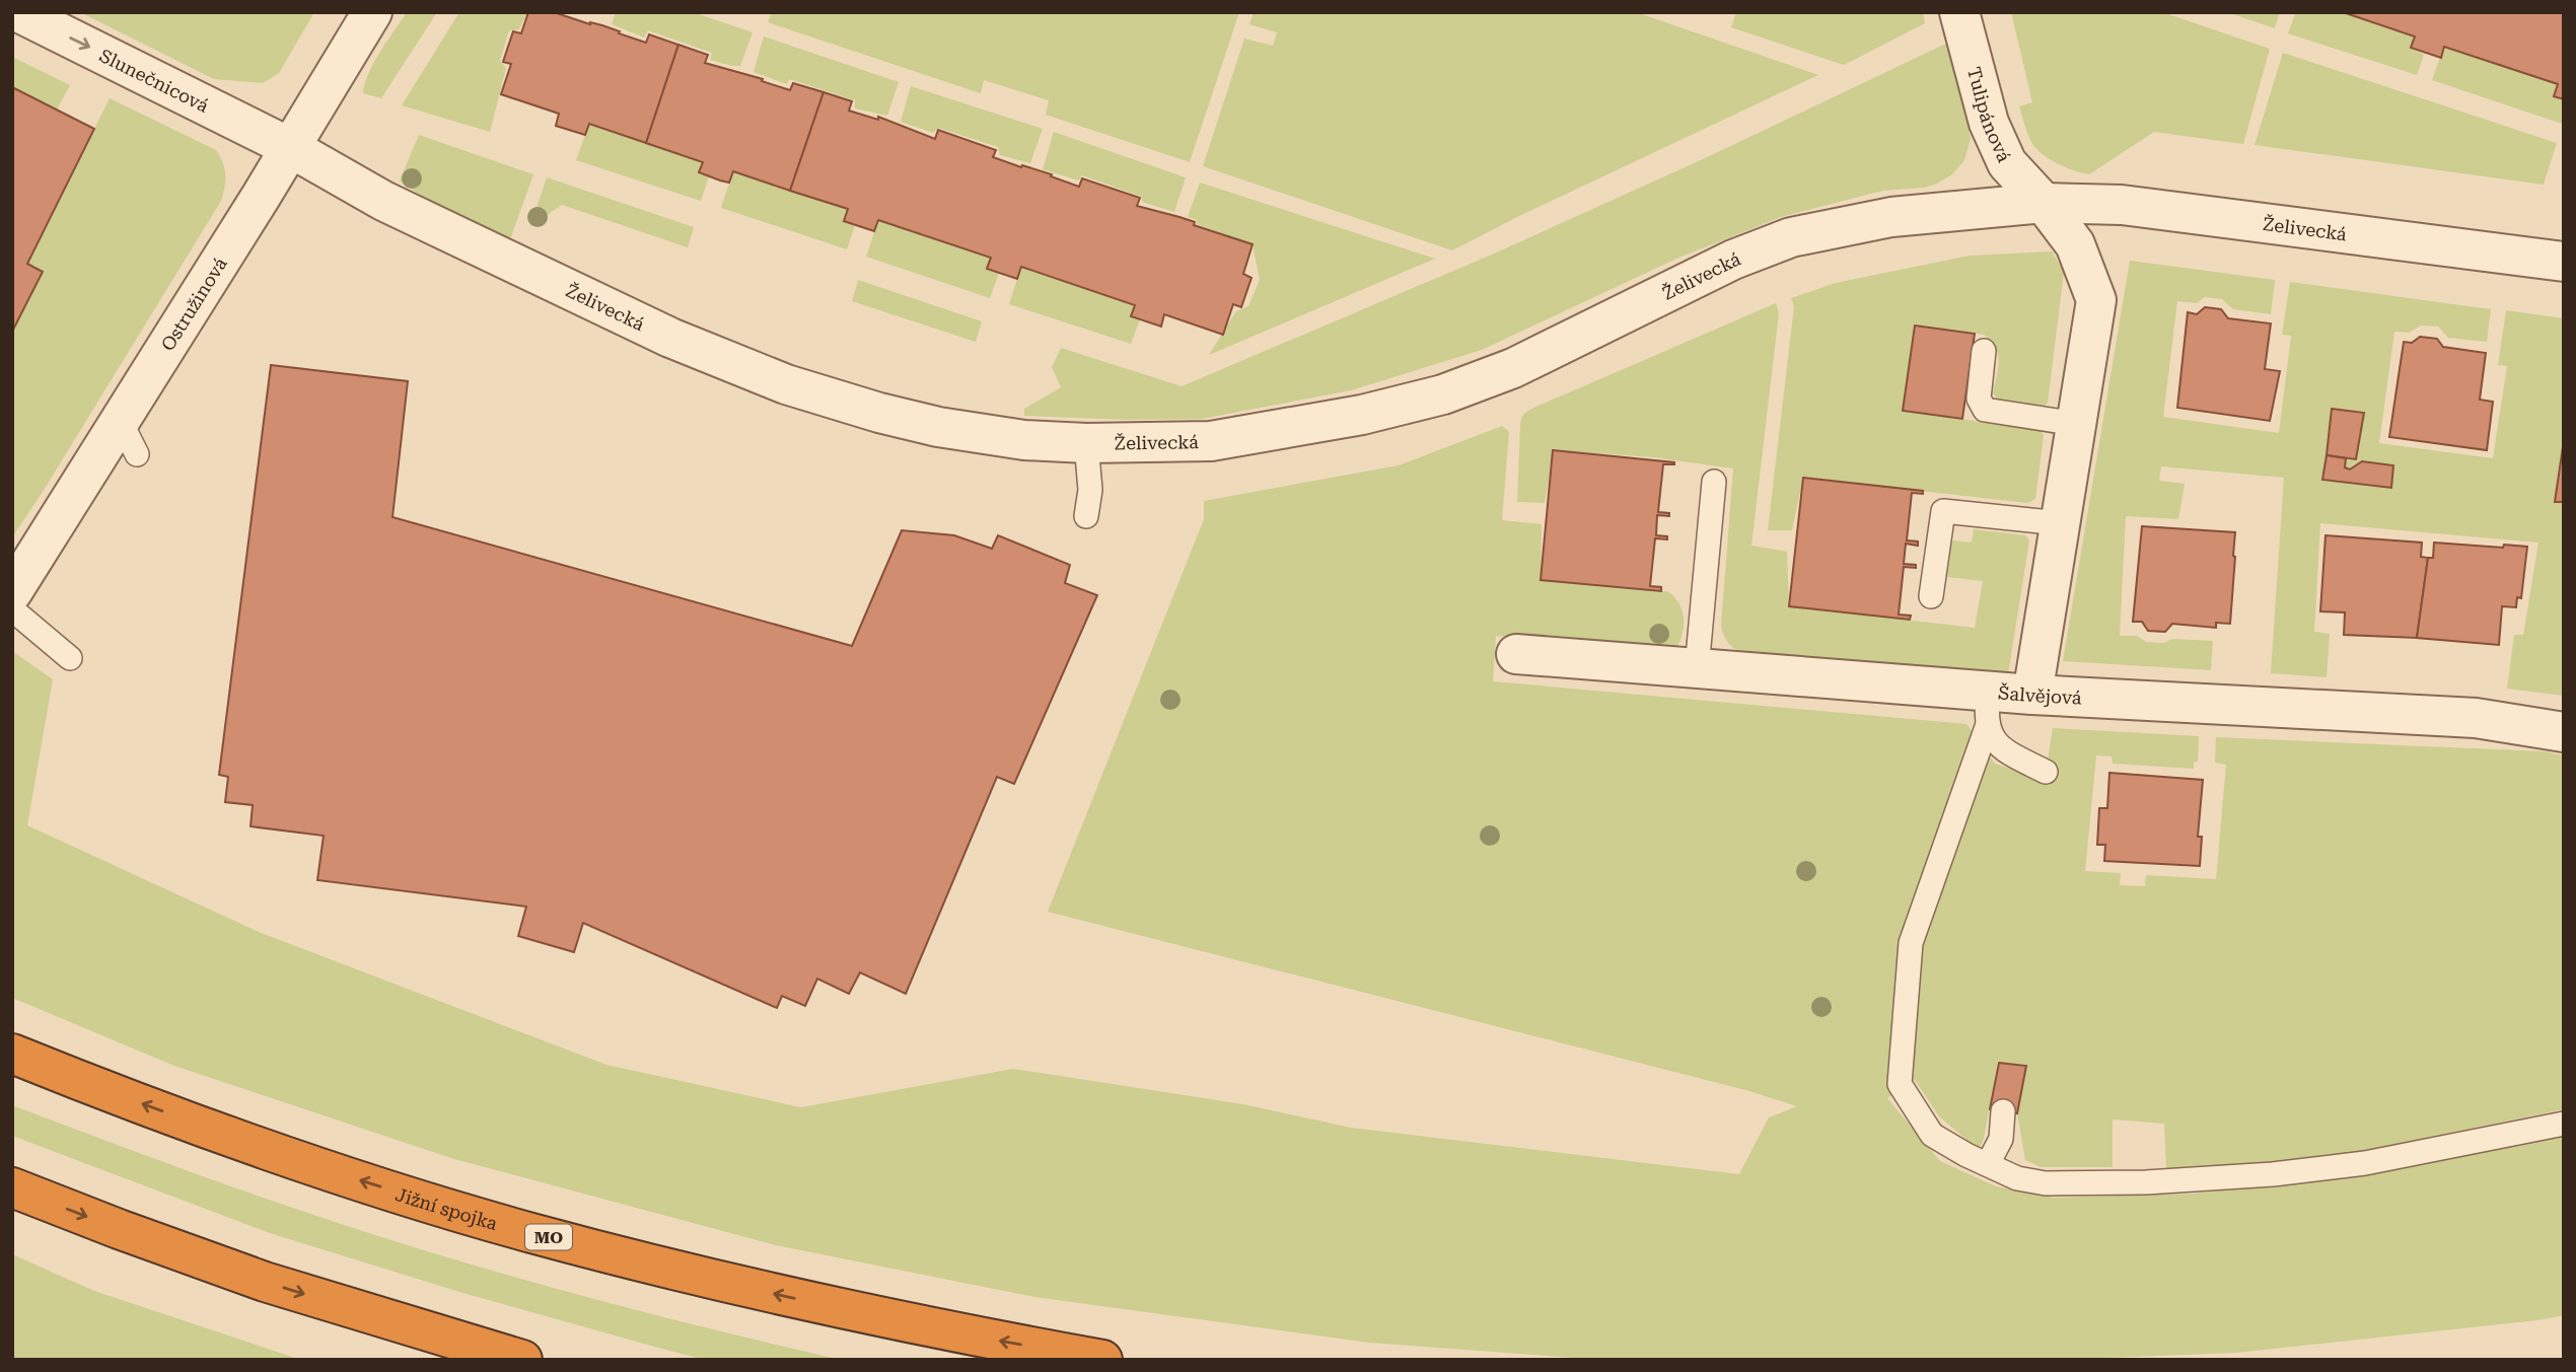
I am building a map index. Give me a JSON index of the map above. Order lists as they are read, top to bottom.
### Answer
{
  "streets": {
    "highway": ["Jižní spojka", "MO"],
    "street": [
      "Slunečnicová",
      "Tulipánová",
      "Želivecká",
      "Ostružinová",
      "Šalvějová"
    ]
  },
  "crossings": [
    ["Slunečnicová", "Želivecká"],
    ["Slunečnicová", "Ostružinová"],
    ["Tulipánová", "Želivecká"],
    ["Želivecká", "Ostružinová"]
  ],
  "one_way": ["Slunečnicová"]
}
